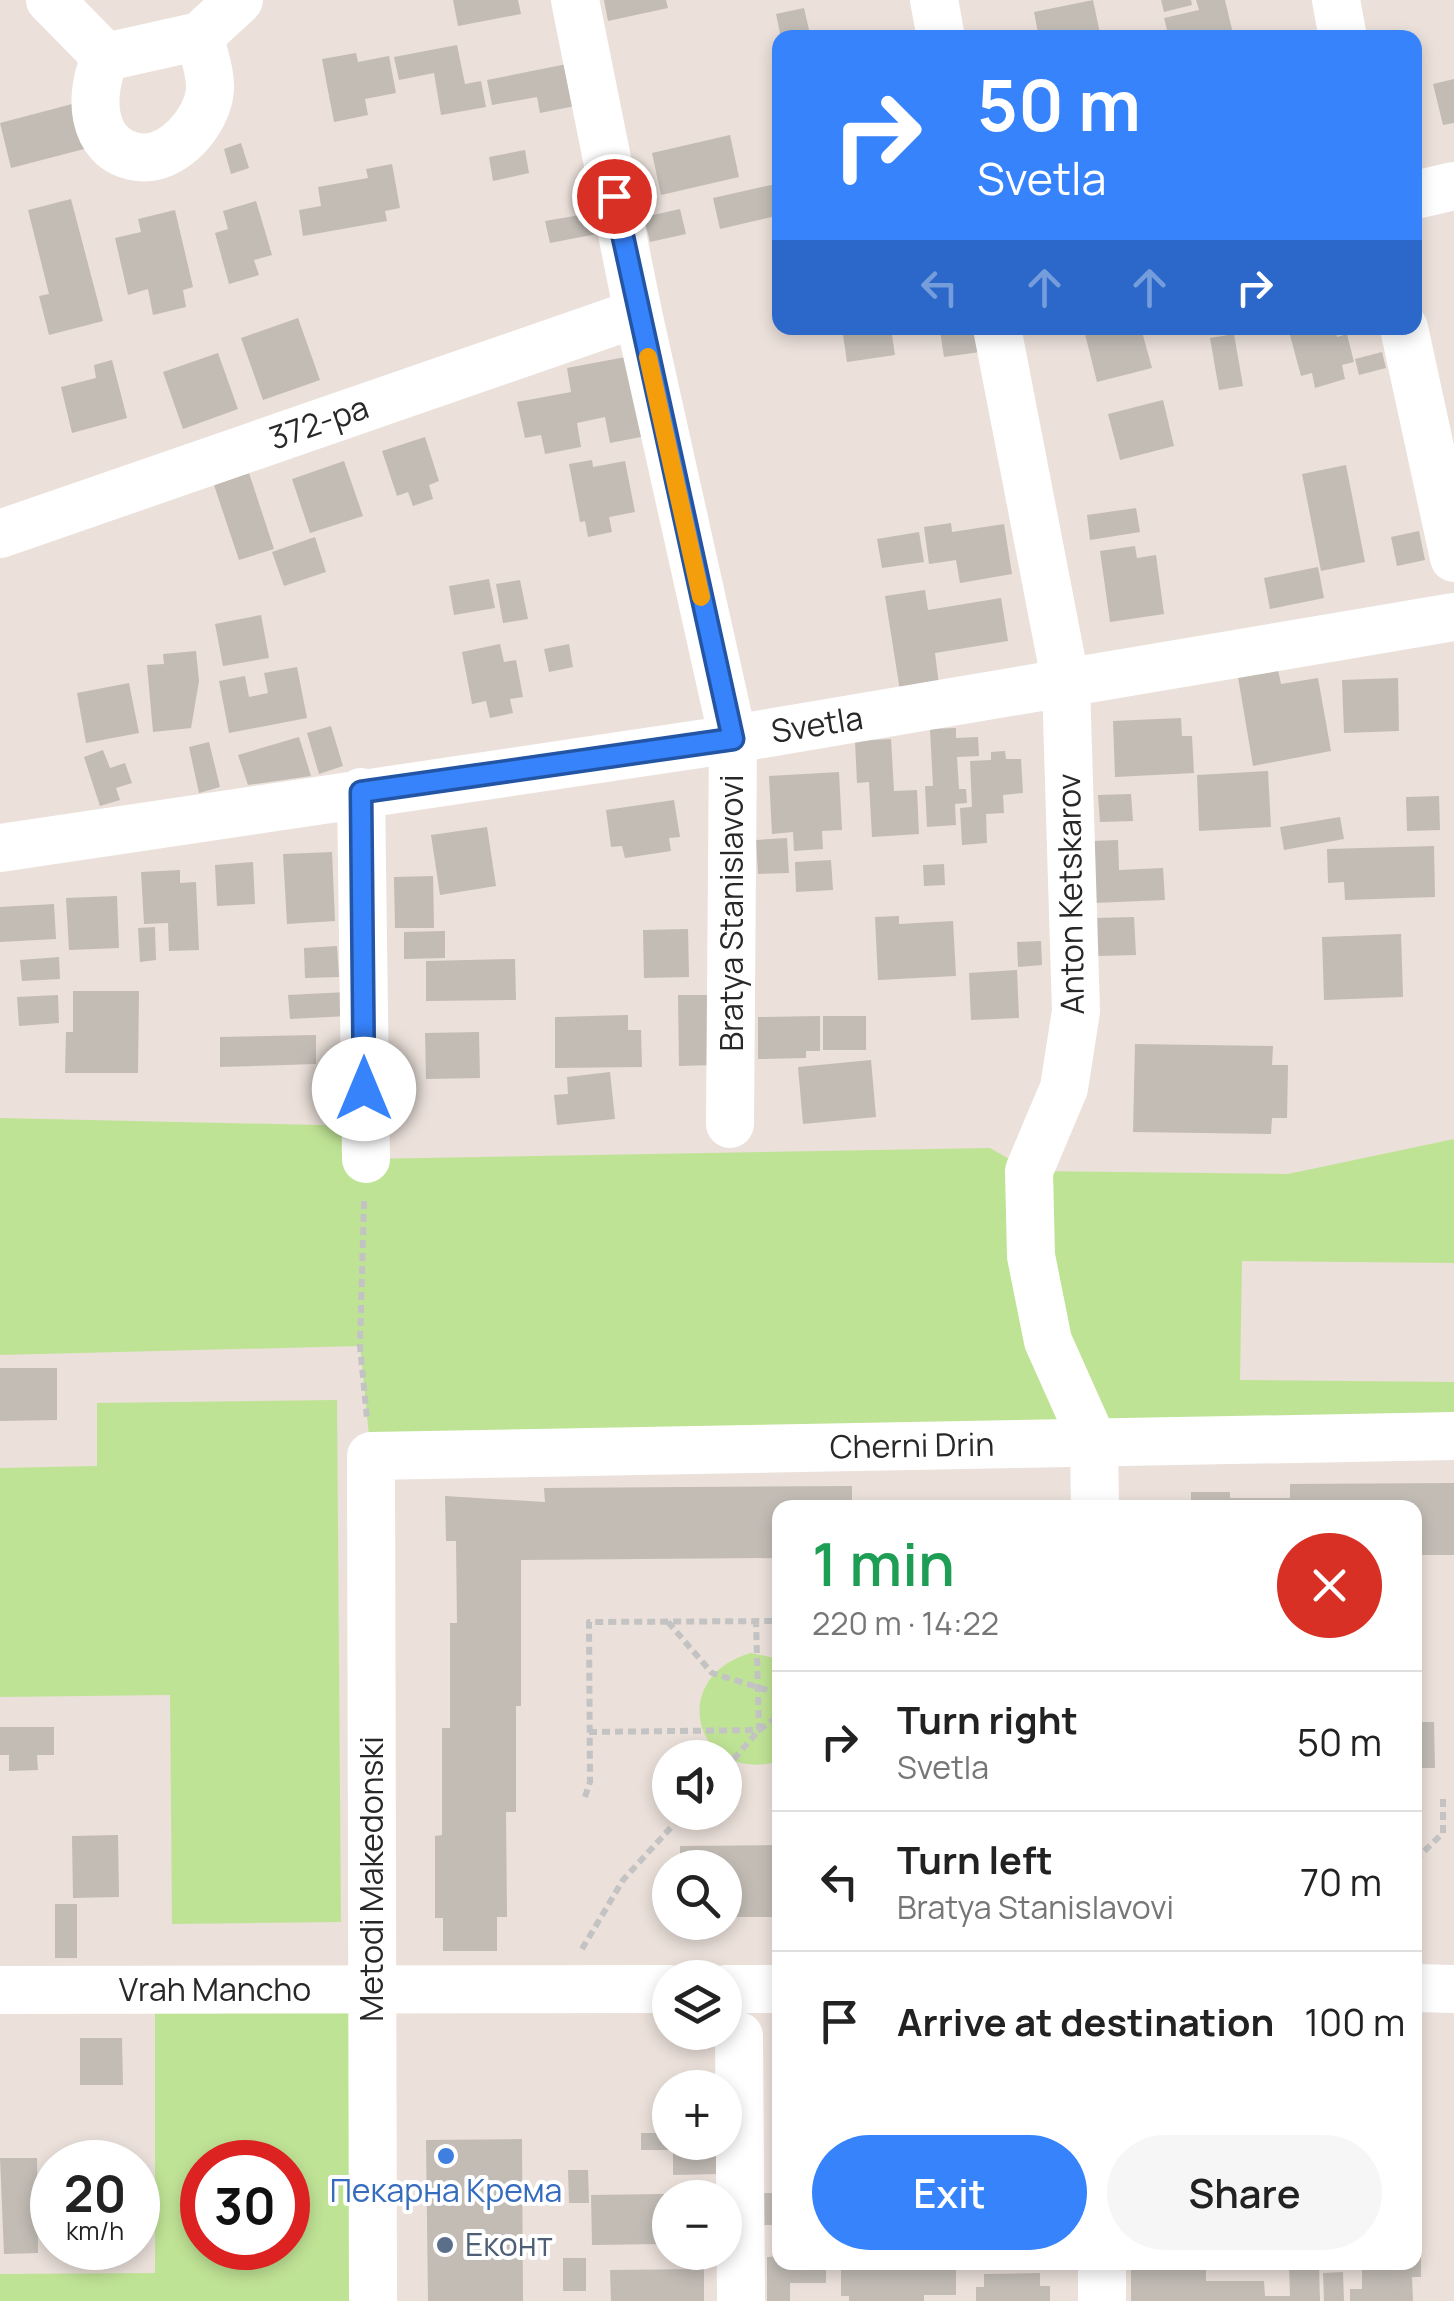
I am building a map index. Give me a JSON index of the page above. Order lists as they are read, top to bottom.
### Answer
{
  "streets": {
    "street": [
      "372-ра",
      "Svetla",
      "Anton Ketskarov",
      "Bratya Stanislavovi",
      "Cherni Drin",
      "Metodi Makedonski",
      "Vrah Mancho"
    ]
  },
  "crossings": [
    ["372-ра", "Bratya Stanislavovi"],
    ["Svetla", "Anton Ketskarov"],
    ["Svetla", "Bratya Stanislavovi"],
    ["Anton Ketskarov", "Cherni Drin"],
    ["Cherni Drin", "Metodi Makedonski"],
    ["Metodi Makedonski", "Vrah Mancho"]
  ],
  "places": ["Пекарна Крема", "Еконт"],
  "page": {
    "turn": ["50 m", "Svetla"],
    "heading": ["1 min", "220 m · 14:22"],
    "list": [
      {
        "name": "Turn right",
        "note": "Svetla",
        "value": "50 m"
      },
      {
        "name": "Turn left",
        "note": "Bratya Stanislavovi",
        "value": "70 m"
      },
      {
        "name": "Arrive at destination",
        "value": "100 m"
      }
    ],
    "map_buttons": ["+", "−"],
    "buttons": ["Exit", "Share"],
    "speed": "20 km/h",
    "limit": "30"
  }
}
